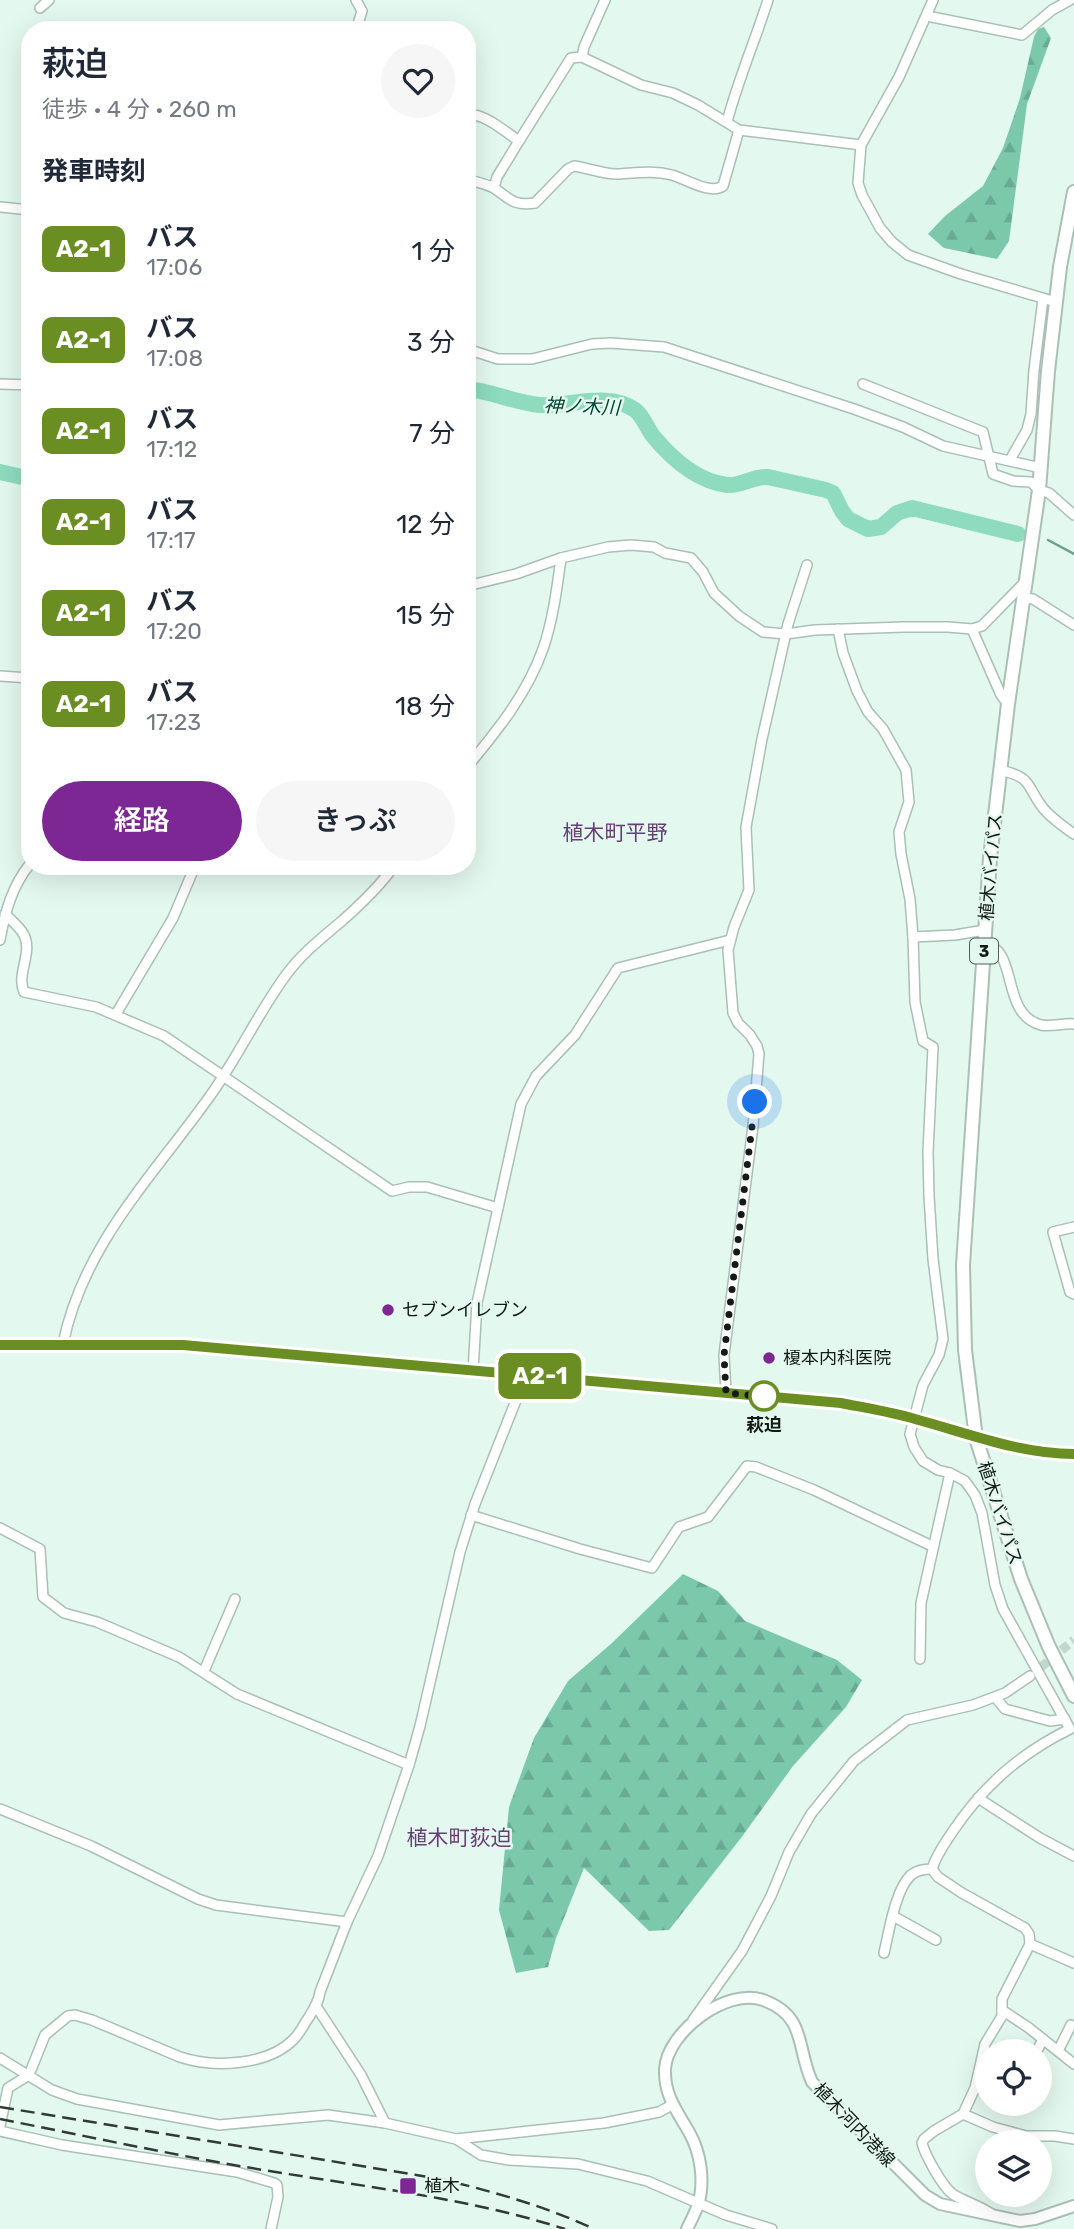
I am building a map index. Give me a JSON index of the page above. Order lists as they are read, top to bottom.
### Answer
{
  "streets": {
    "highway": ["植木バイパス", "3"],
    "main road": ["植木河内港線"]
  },
  "districts": ["植木町平野", "植木町荻迫"],
  "water": ["神ノ木川"],
  "places": {
    "other": ["セブンイレブン", "榎本内科医院", "萩迫"],
    "transit": ["植木"]
  },
  "lines": ["bus line A2-1"],
  "page": {
    "on_map": "A2-1",
    "heading": [
      ["萩迫", "徒歩 · 4 分 · 260 m"],
      "発車時刻"
    ],
    "list": [
      {
        "mark": "A2-1",
        "name": "バス",
        "note": "17:06",
        "value": "1 分"
      },
      {
        "mark": "A2-1",
        "name": "バス",
        "note": "17:08",
        "value": "3 分"
      },
      {
        "mark": "A2-1",
        "name": "バス",
        "note": "17:12",
        "value": "7 分"
      },
      {
        "mark": "A2-1",
        "name": "バス",
        "note": "17:17",
        "value": "12 分"
      },
      {
        "mark": "A2-1",
        "name": "バス",
        "note": "17:20",
        "value": "15 分"
      },
      {
        "mark": "A2-1",
        "name": "バス",
        "note": "17:23",
        "value": "18 分"
      }
    ],
    "buttons": ["経路", "きっぷ"]
  }
}
